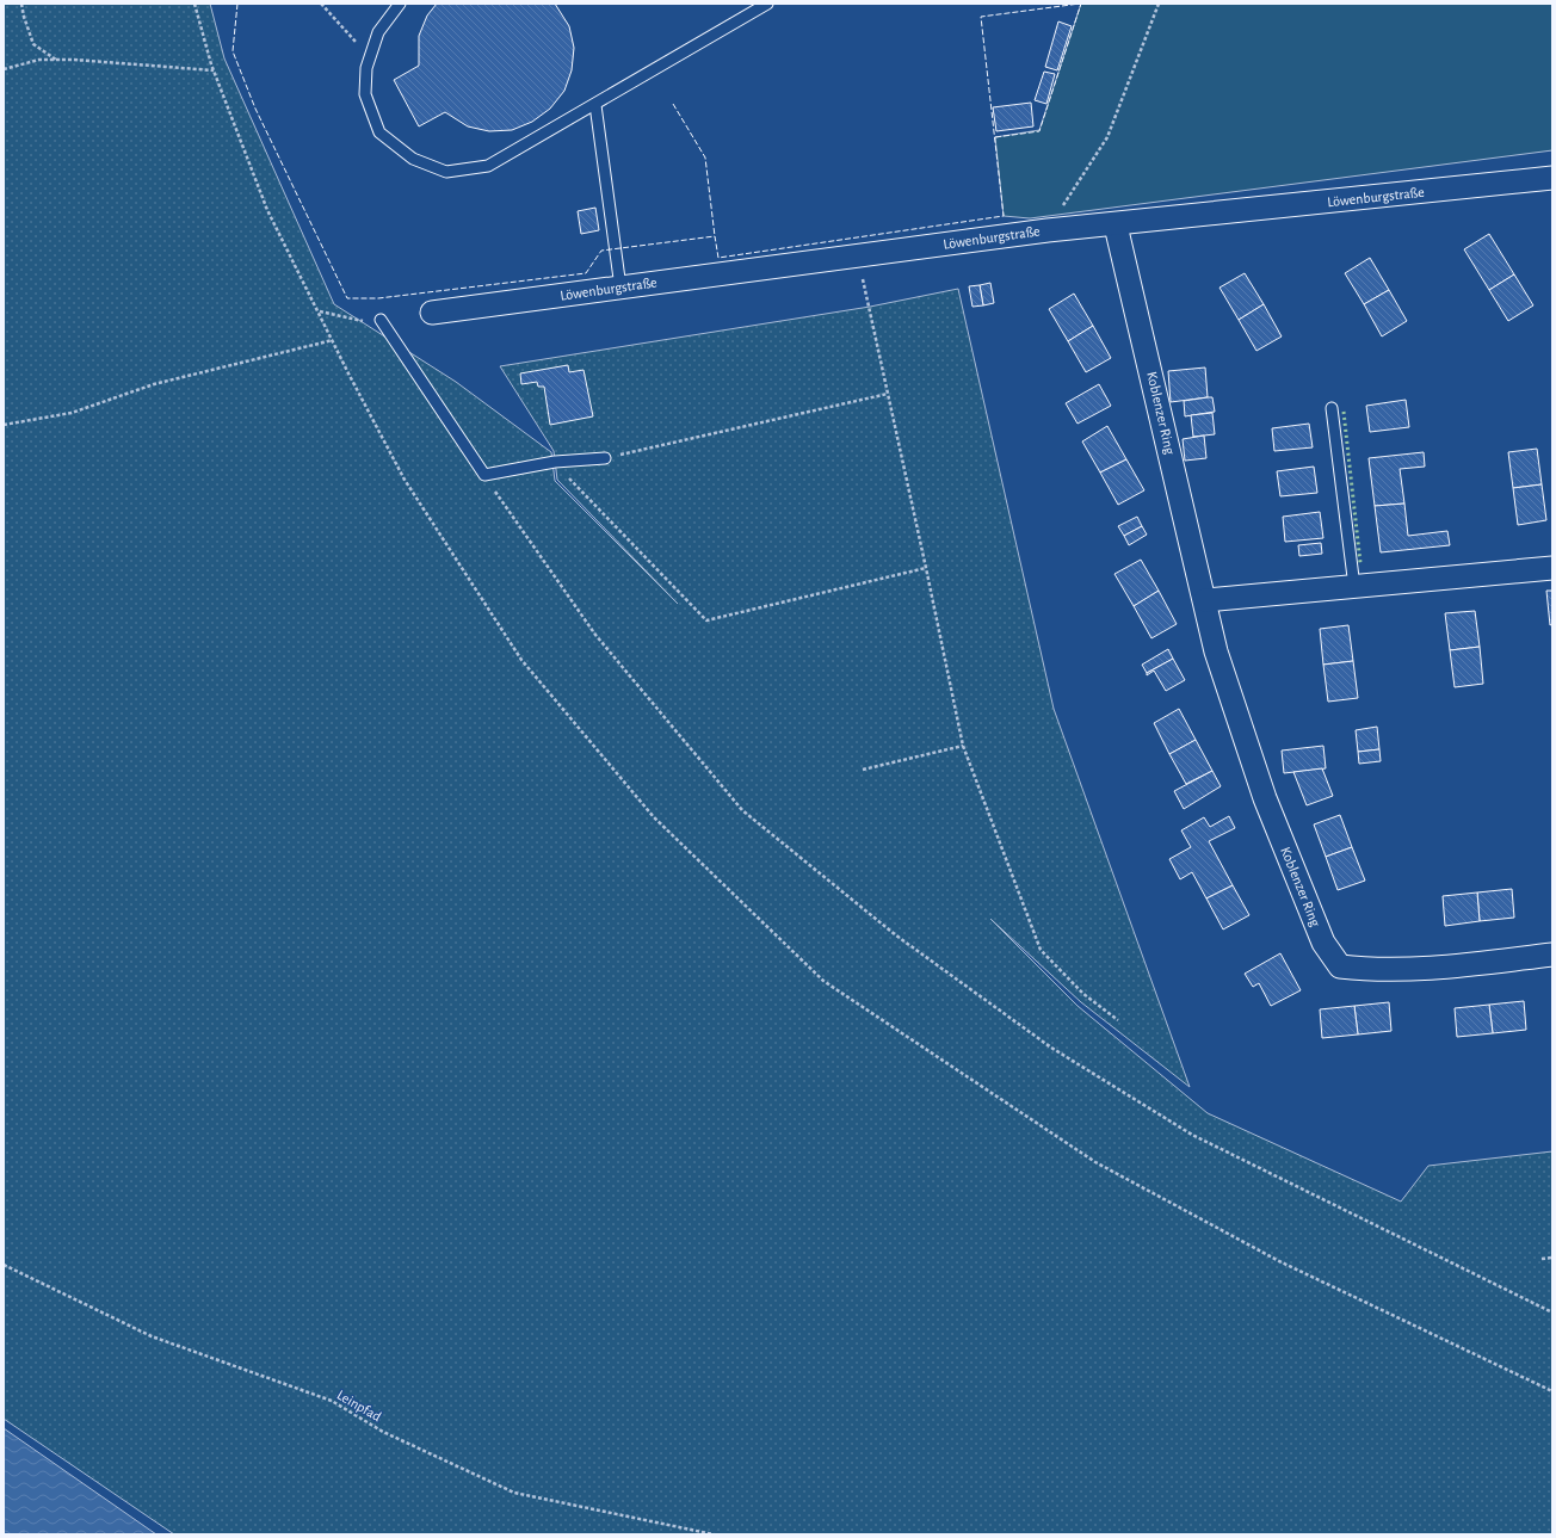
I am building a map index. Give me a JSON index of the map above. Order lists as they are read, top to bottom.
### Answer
{
  "streets": {
    "street": ["Löwenburgstraße", "Koblenzer Ring"],
    "path": ["Leinpfad"]
  },
  "crossings": [
    ["Löwenburgstraße", "Koblenzer Ring"]
  ]
}
